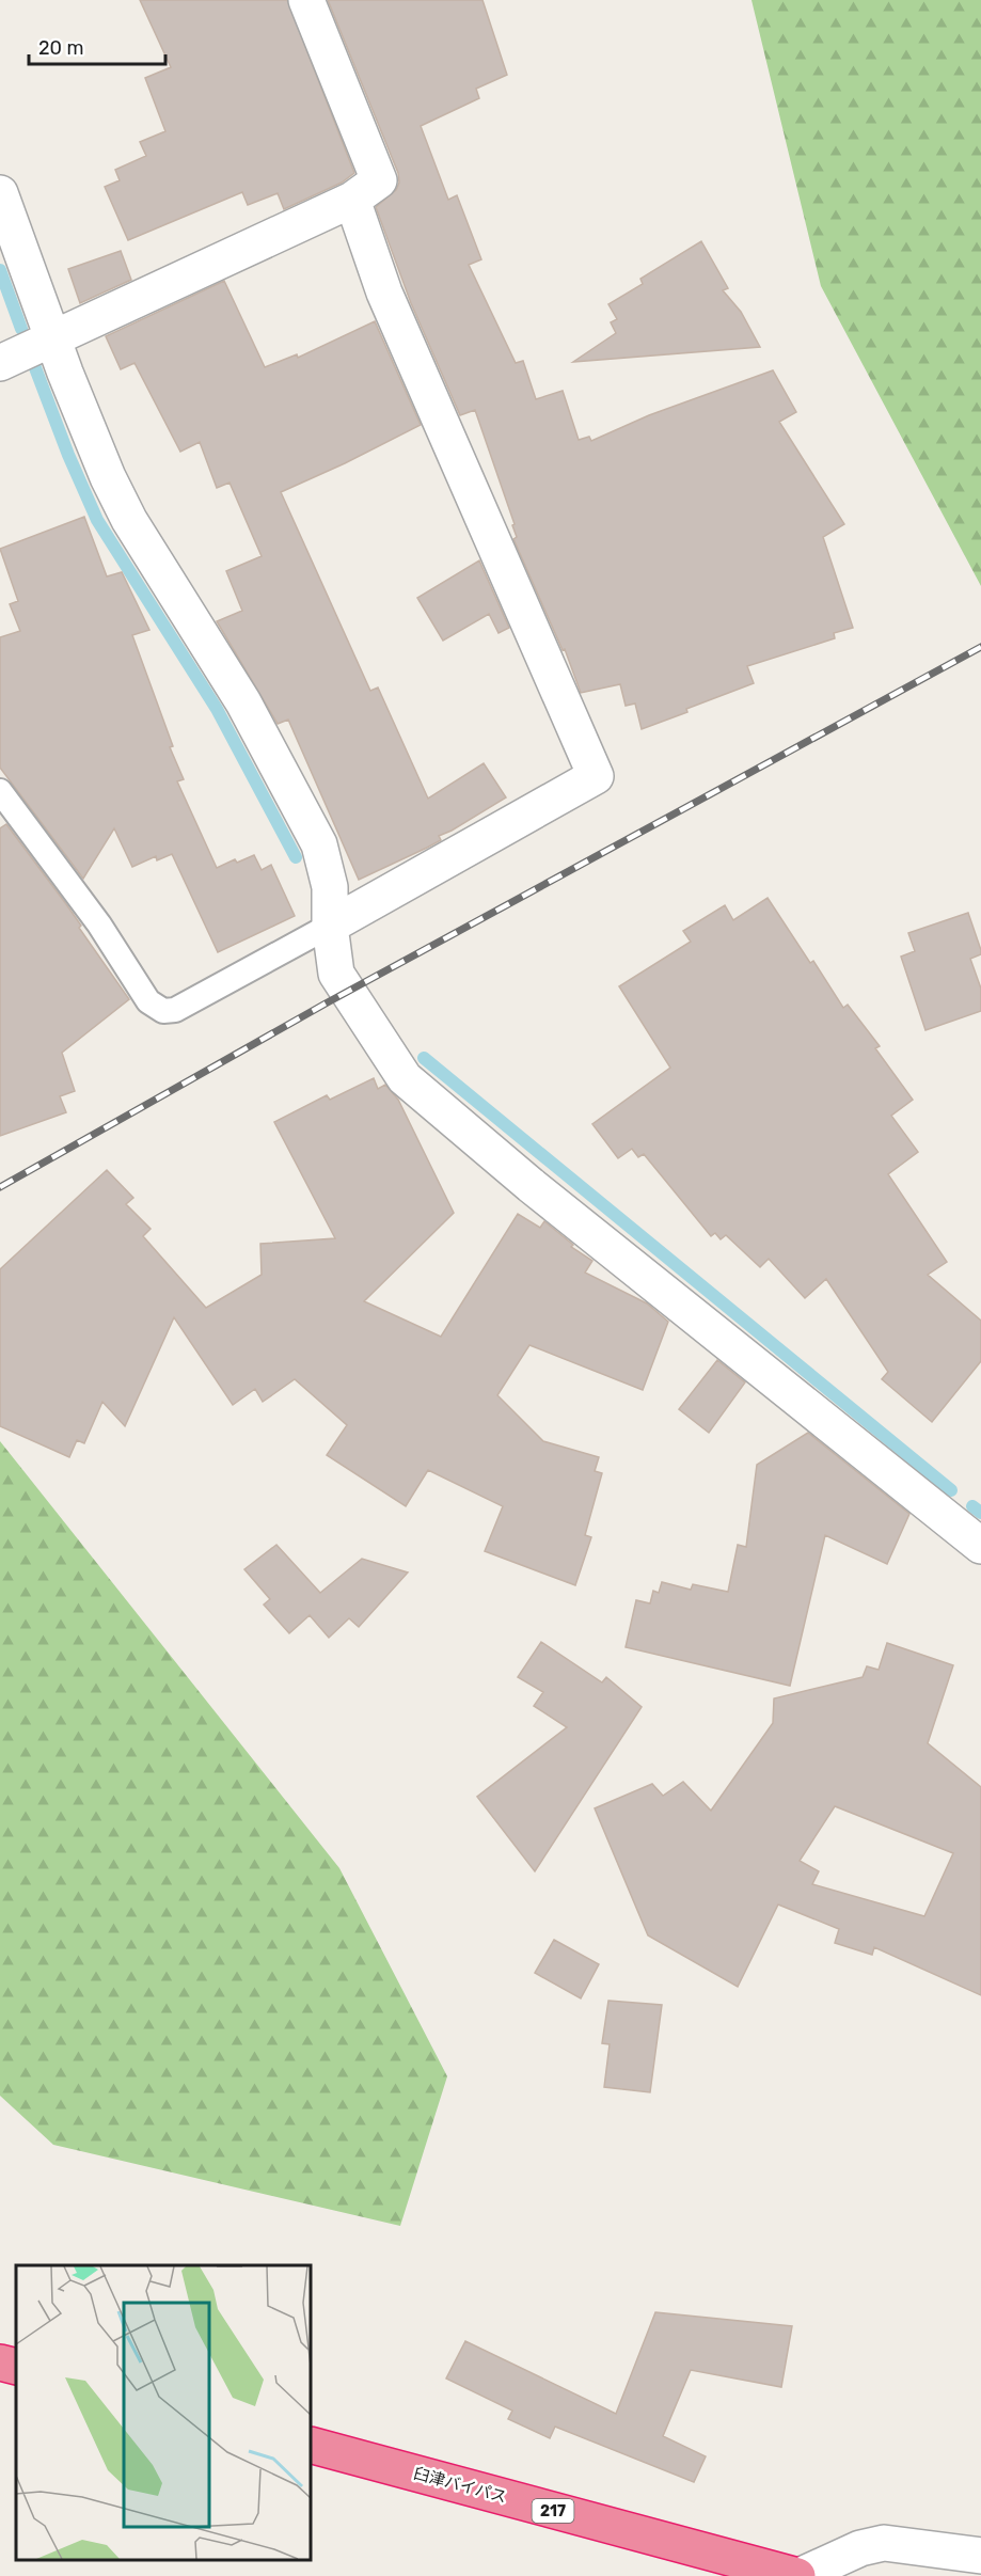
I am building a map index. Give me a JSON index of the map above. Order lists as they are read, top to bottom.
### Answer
{
  "streets": {
    "highway": ["臼津バイパス", "217"]
  },
  "scale_bar": "20 m"
}
